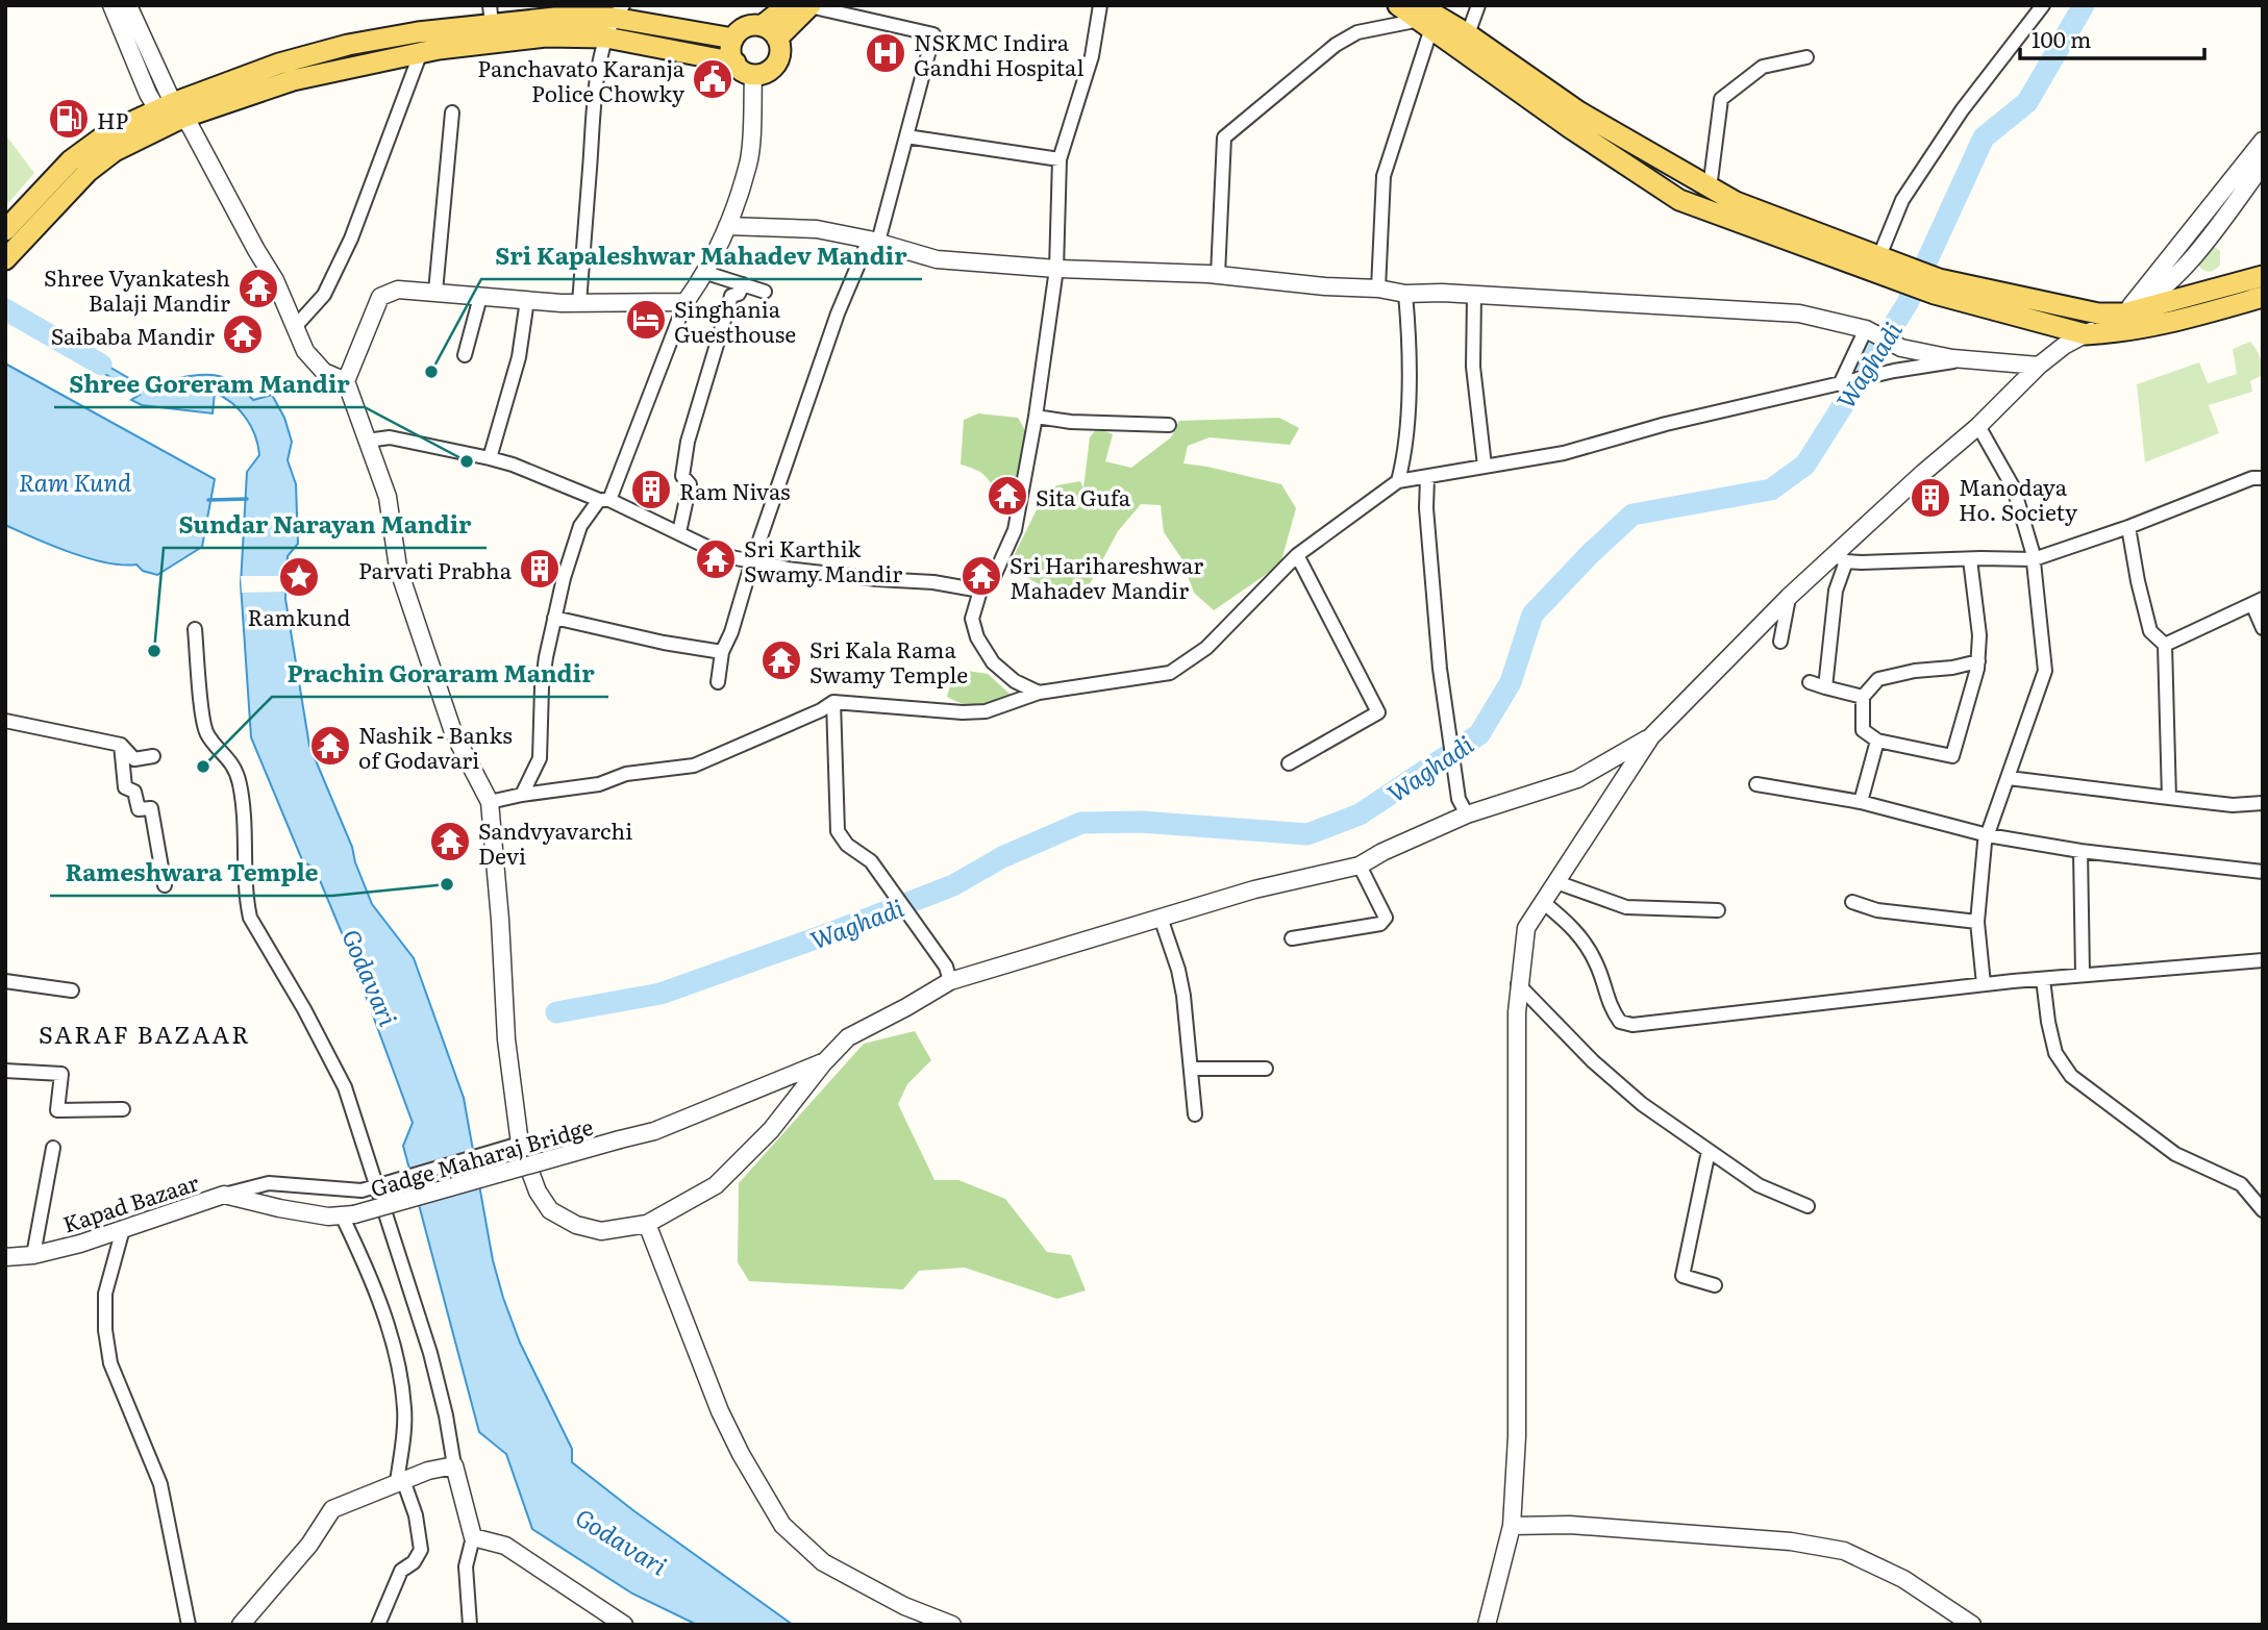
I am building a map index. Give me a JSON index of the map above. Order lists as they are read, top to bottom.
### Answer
{
  "streets": {
    "street": ["Gadge Maharaj Bridge", "Kapad Bazaar"]
  },
  "crossings": [
    ["Gadge Maharaj Bridge", "Kapad Bazaar"]
  ],
  "districts": ["SARAF BAZAAR"],
  "water": ["Waghadi", "Ram Kund", "Godavari"],
  "places": {
    "hospital": ["NSKMC Indira Gandhi Hospital"],
    "public building": ["Panchavato Karanja Police Chowky"],
    "fuel station": ["HP"],
    "temple": [
      "Shree Vyankatesh Balaji Mandir",
      "Saibaba Mandir",
      "Sita Gufa",
      "Sri Karthik Swamy Mandir",
      "Sri Harihareshwar Mahadev Mandir",
      "Sri Kala Rama Swamy Temple",
      "Nashik - Banks of Godavari",
      "Sandvyavarchi Devi"
    ],
    "hotel": ["Singhania Guesthouse"],
    "other": [
      "Sri Kapaleshwar Mahadev Mandir",
      "Shree Goreram Mandir",
      "Sundar Narayan Mandir",
      "Prachin Goraram Mandir",
      "Rameshwara Temple"
    ],
    "building": ["Ram Nivas", "Manodaya Ho. Society", "Parvati Prabha"],
    "place": ["Ramkund"]
  },
  "scale_bar": "100 m"
}
